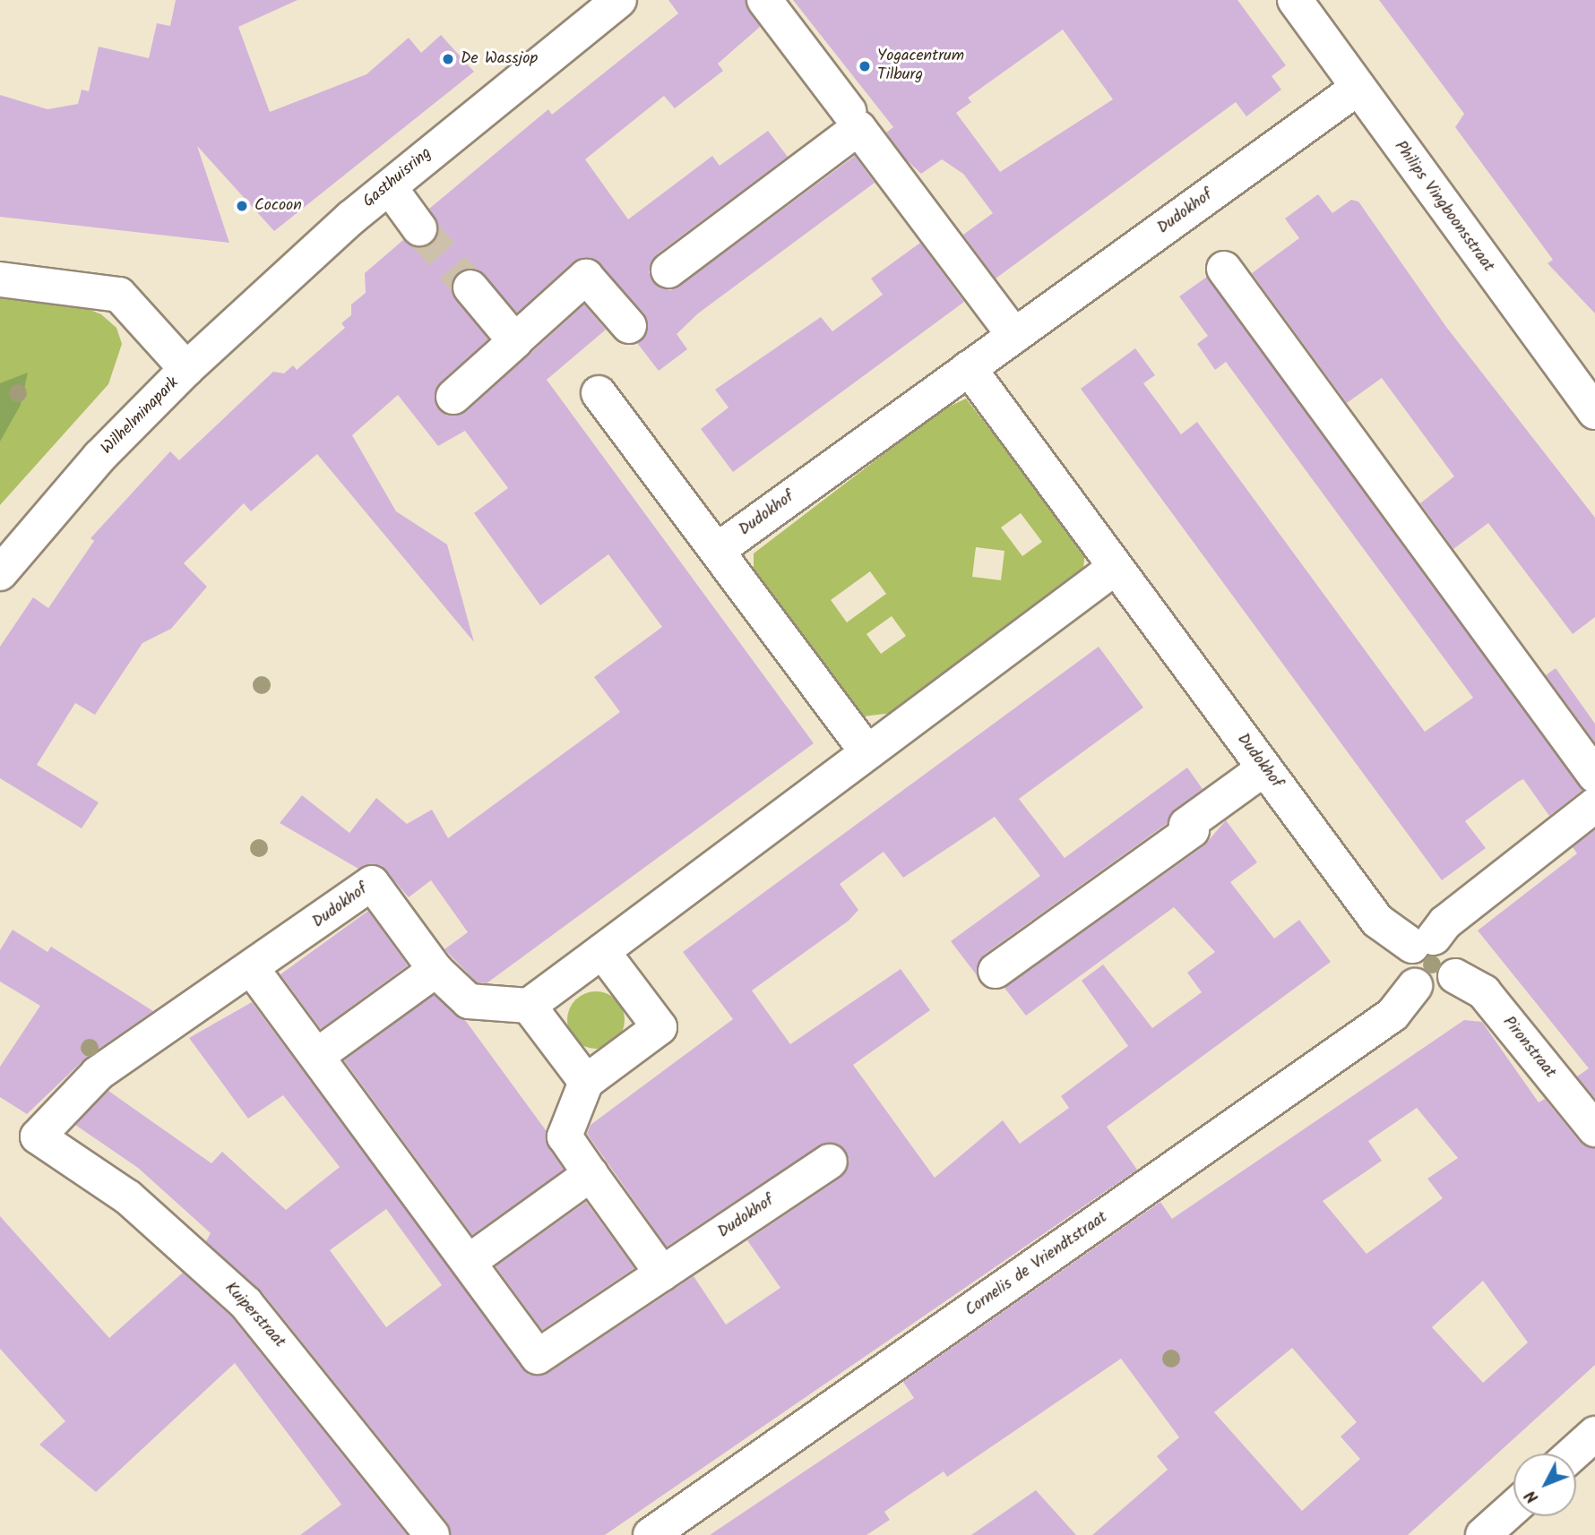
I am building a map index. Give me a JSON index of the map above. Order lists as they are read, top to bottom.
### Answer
{
  "streets": {
    "street": [
      "Gasthuisring",
      "Philips Vingboonsstraat",
      "Dudokhof",
      "Wilhelminapark",
      "Pironstraat",
      "Cornelis de Vriendtstraat",
      "Kuiperstraat"
    ]
  },
  "crossings": [
    ["Gasthuisring", "Wilhelminapark"],
    ["Philips Vingboonsstraat", "Dudokhof"],
    ["Dudokhof", "Pironstraat"],
    ["Dudokhof", "Cornelis de Vriendtstraat"],
    ["Dudokhof", "Kuiperstraat"],
    ["Pironstraat", "Cornelis de Vriendtstraat"]
  ],
  "places": ["De Wassjop", "Yogacentrum Tilburg", "Cocoon"],
  "north": "bottom left"
}
